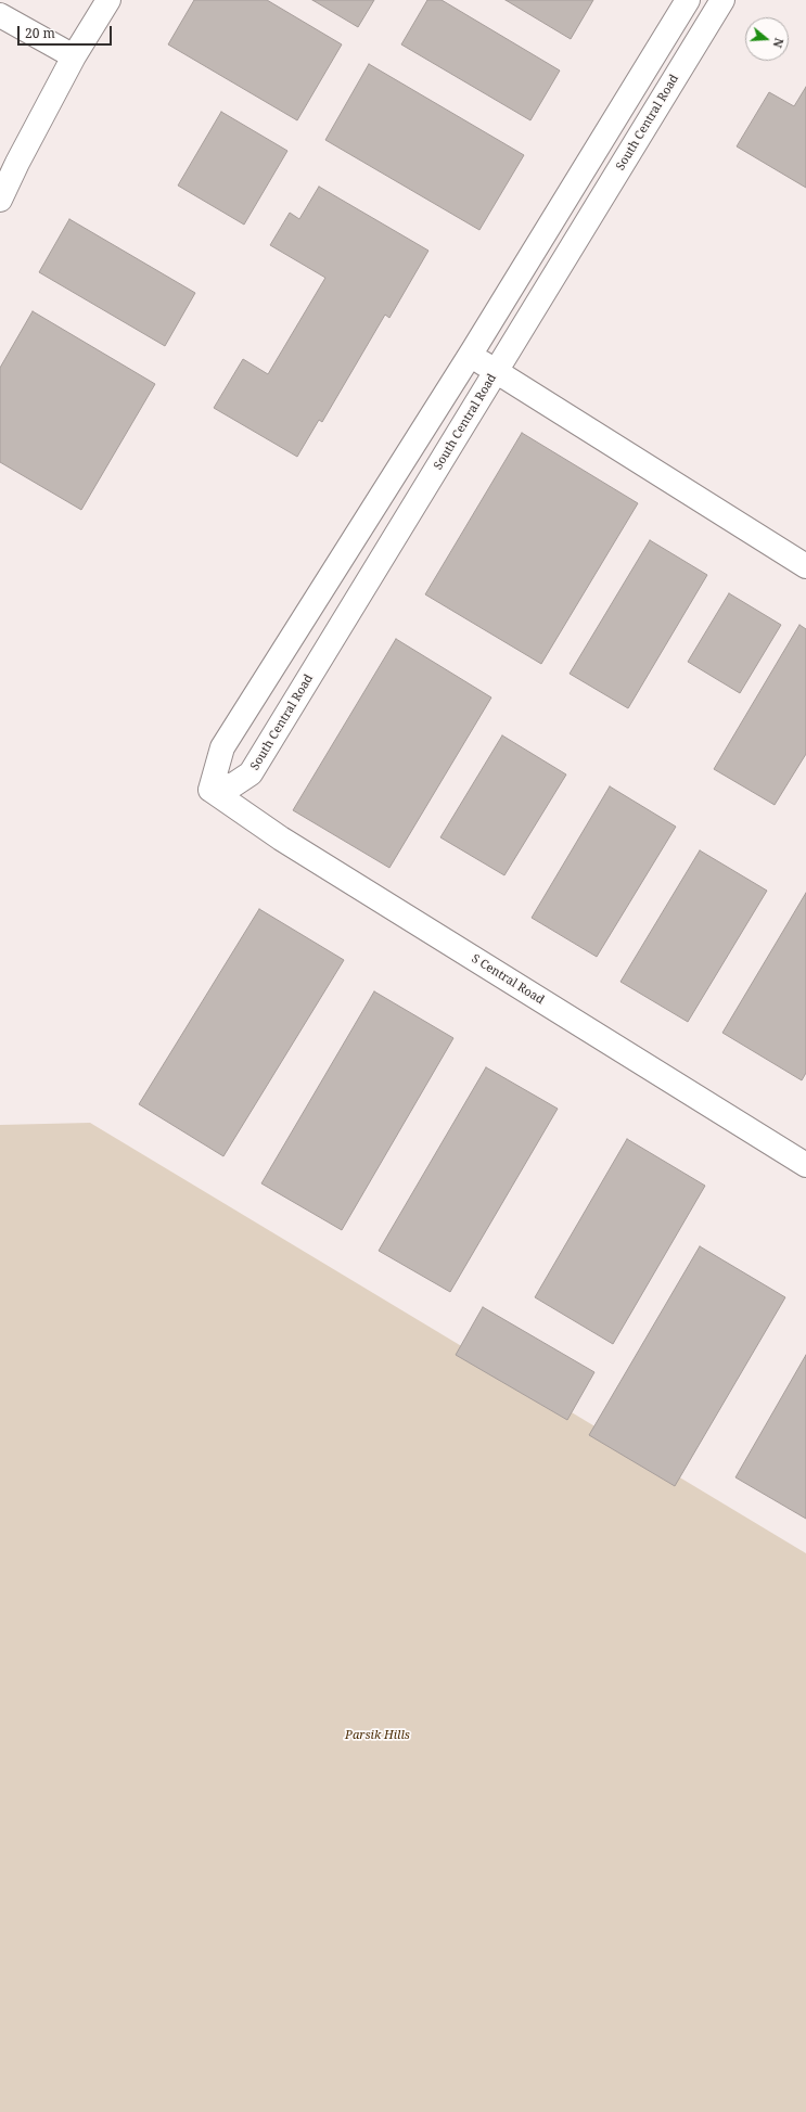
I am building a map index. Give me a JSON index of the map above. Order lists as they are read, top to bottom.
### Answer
{
  "streets": {
    "street": ["South Central Road", "S Central Road"]
  },
  "crossings": [
    ["South Central Road", "S Central Road"]
  ],
  "parks": ["Parsik Hills"],
  "scale_bar": "20 m",
  "north": "right"
}
